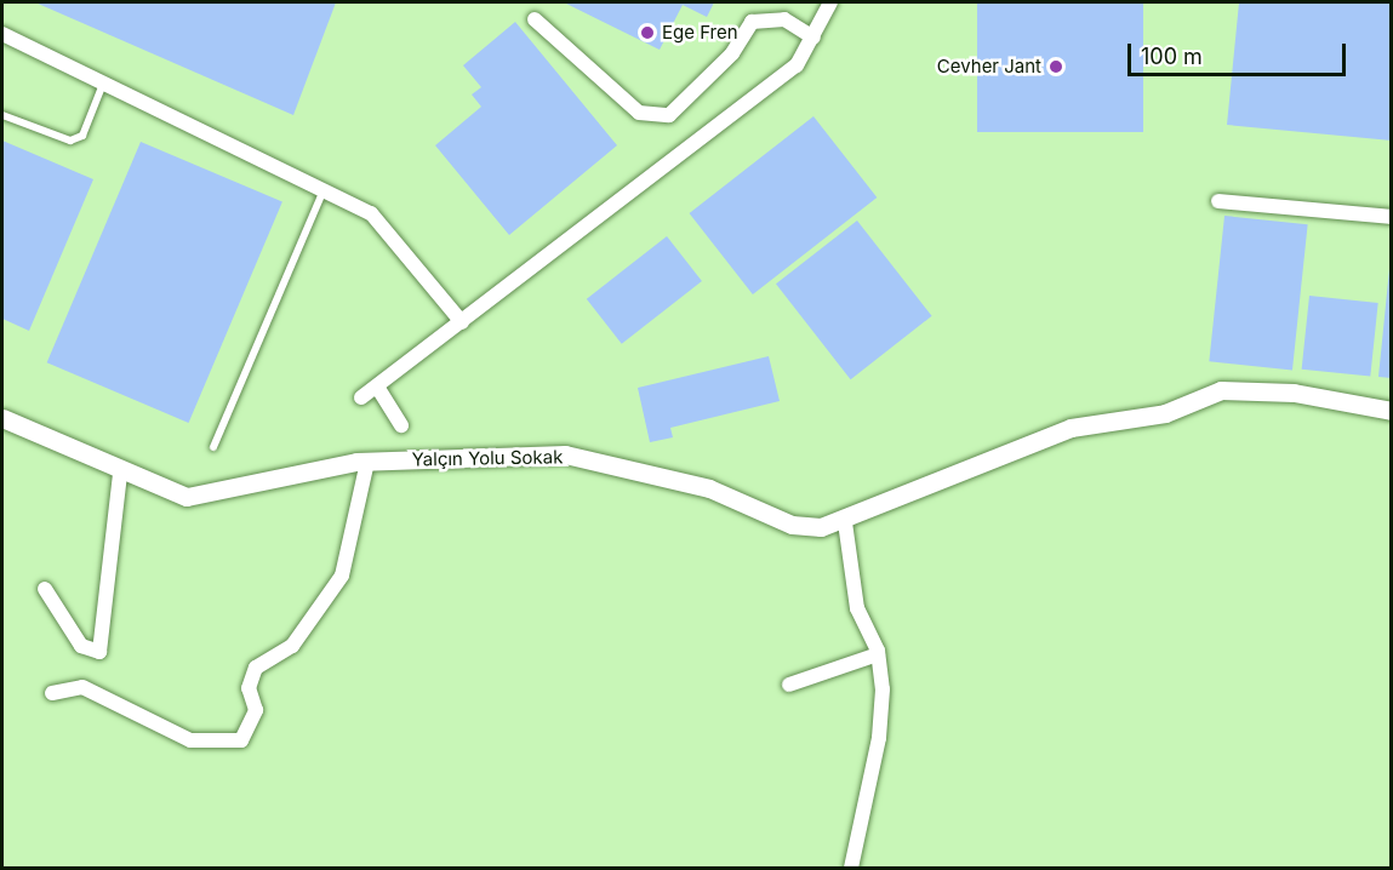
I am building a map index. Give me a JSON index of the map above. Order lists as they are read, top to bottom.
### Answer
{
  "streets": {
    "street": ["Yalçın Yolu Sokak"]
  },
  "places": ["Ege Fren", "Cevher Jant"],
  "scale_bar": "100 m"
}
